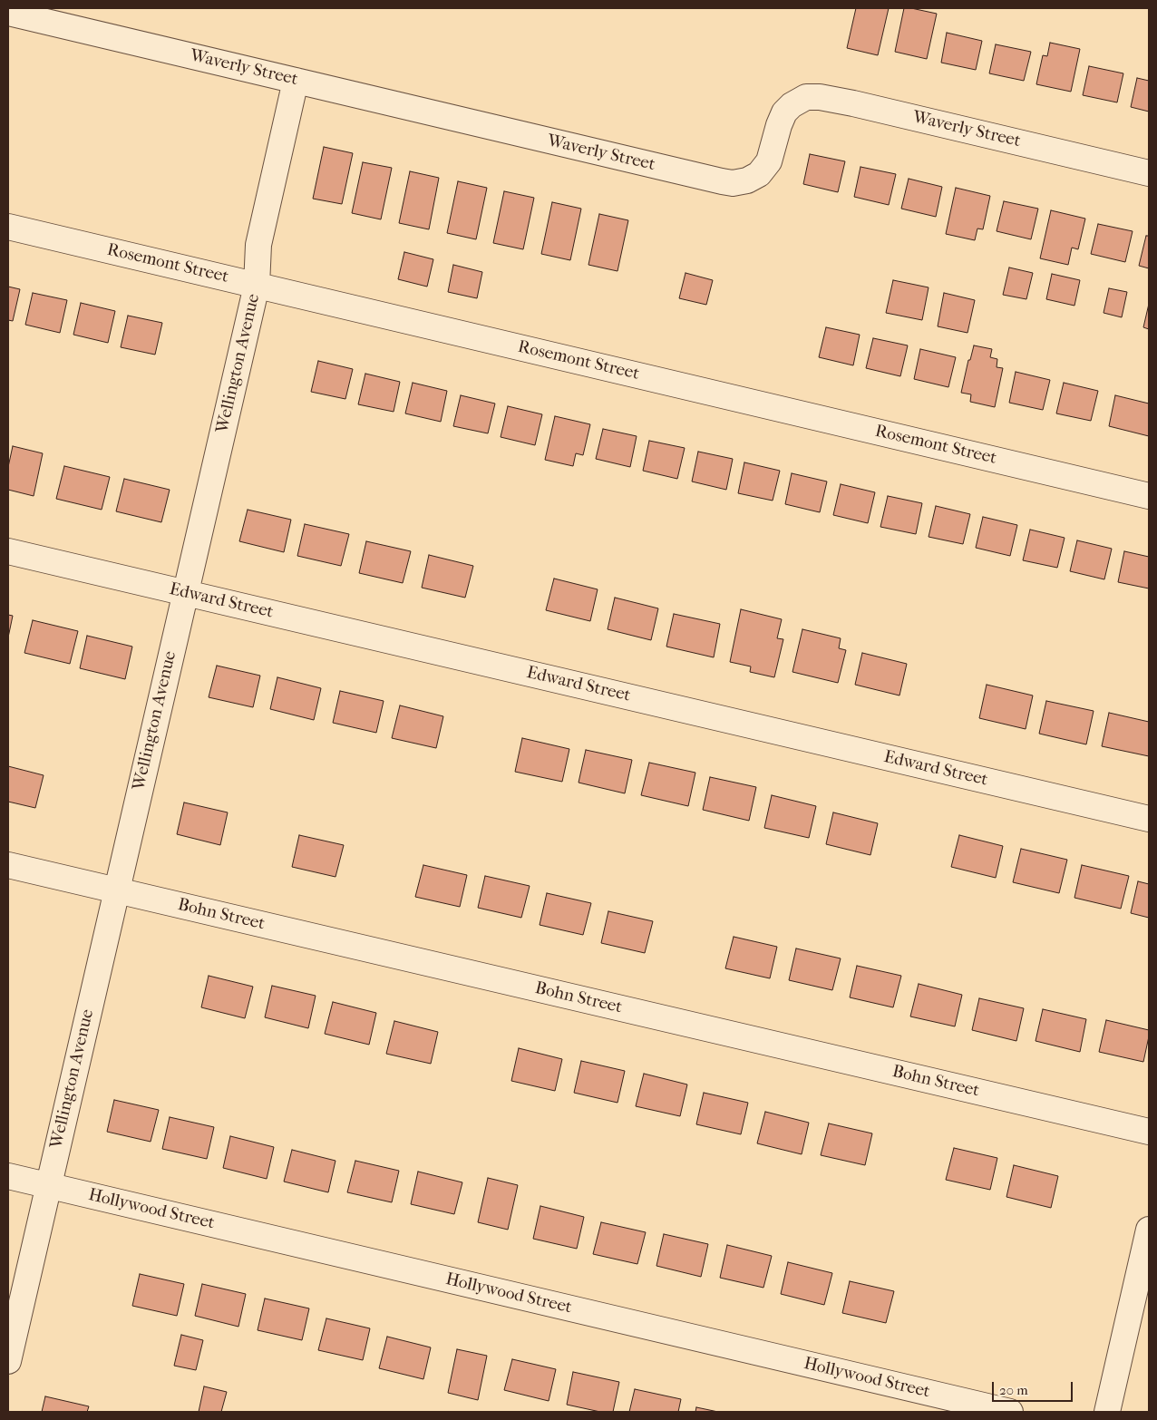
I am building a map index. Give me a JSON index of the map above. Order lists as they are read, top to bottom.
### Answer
{
  "streets": {
    "street": [
      "Waverly Street",
      "Rosemont Street",
      "Wellington Avenue",
      "Edward Street",
      "Bohn Street",
      "Hollywood Street"
    ]
  },
  "crossings": [
    ["Waverly Street", "Wellington Avenue"],
    ["Rosemont Street", "Wellington Avenue"],
    ["Wellington Avenue", "Edward Street"],
    ["Wellington Avenue", "Bohn Street"],
    ["Wellington Avenue", "Hollywood Street"]
  ],
  "scale_bar": "20 m"
}
